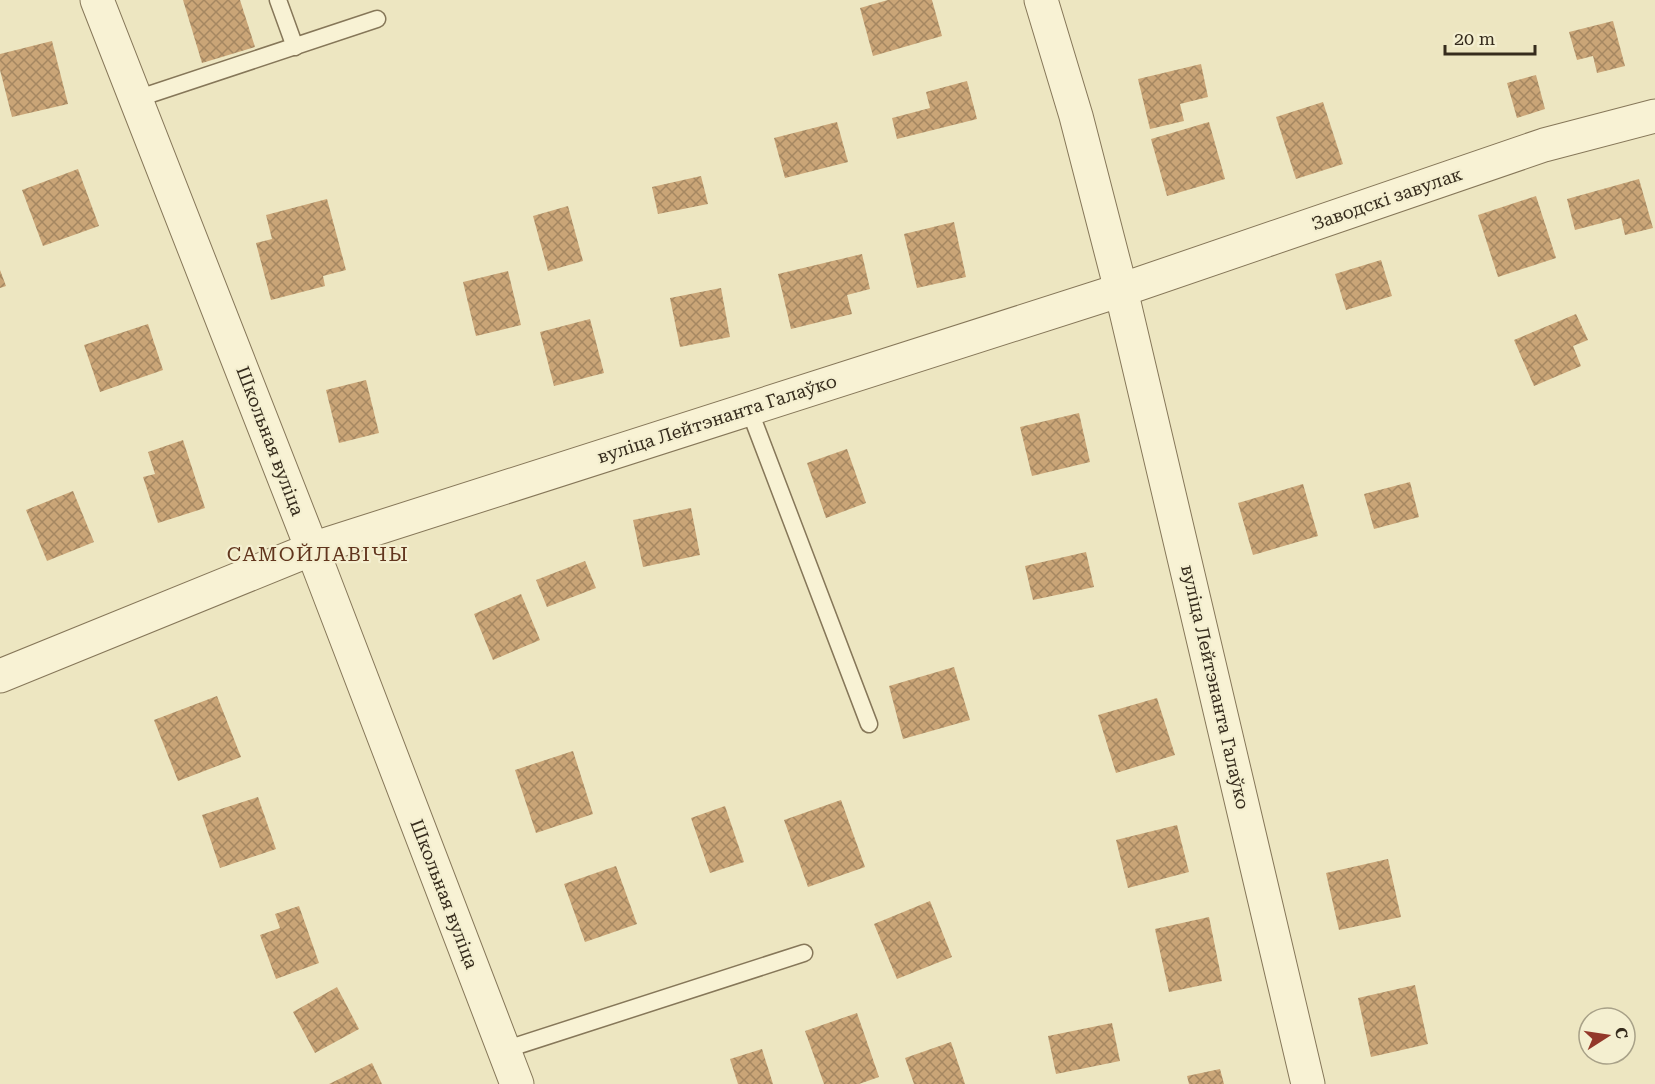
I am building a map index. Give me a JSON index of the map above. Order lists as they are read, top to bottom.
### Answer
{
  "streets": {
    "street": ["Заводскі завулак", "вуліца Лейтэнанта Галаўко", "Школьная вуліца"]
  },
  "crossings": [
    ["Заводскі завулак", "вуліца Лейтэнанта Галаўко"],
    ["вуліца Лейтэнанта Галаўко", "Школьная вуліца"]
  ],
  "districts": ["САМОЙЛАВІЧЫ"],
  "scale_bar": "20 m",
  "north": "right"
}
